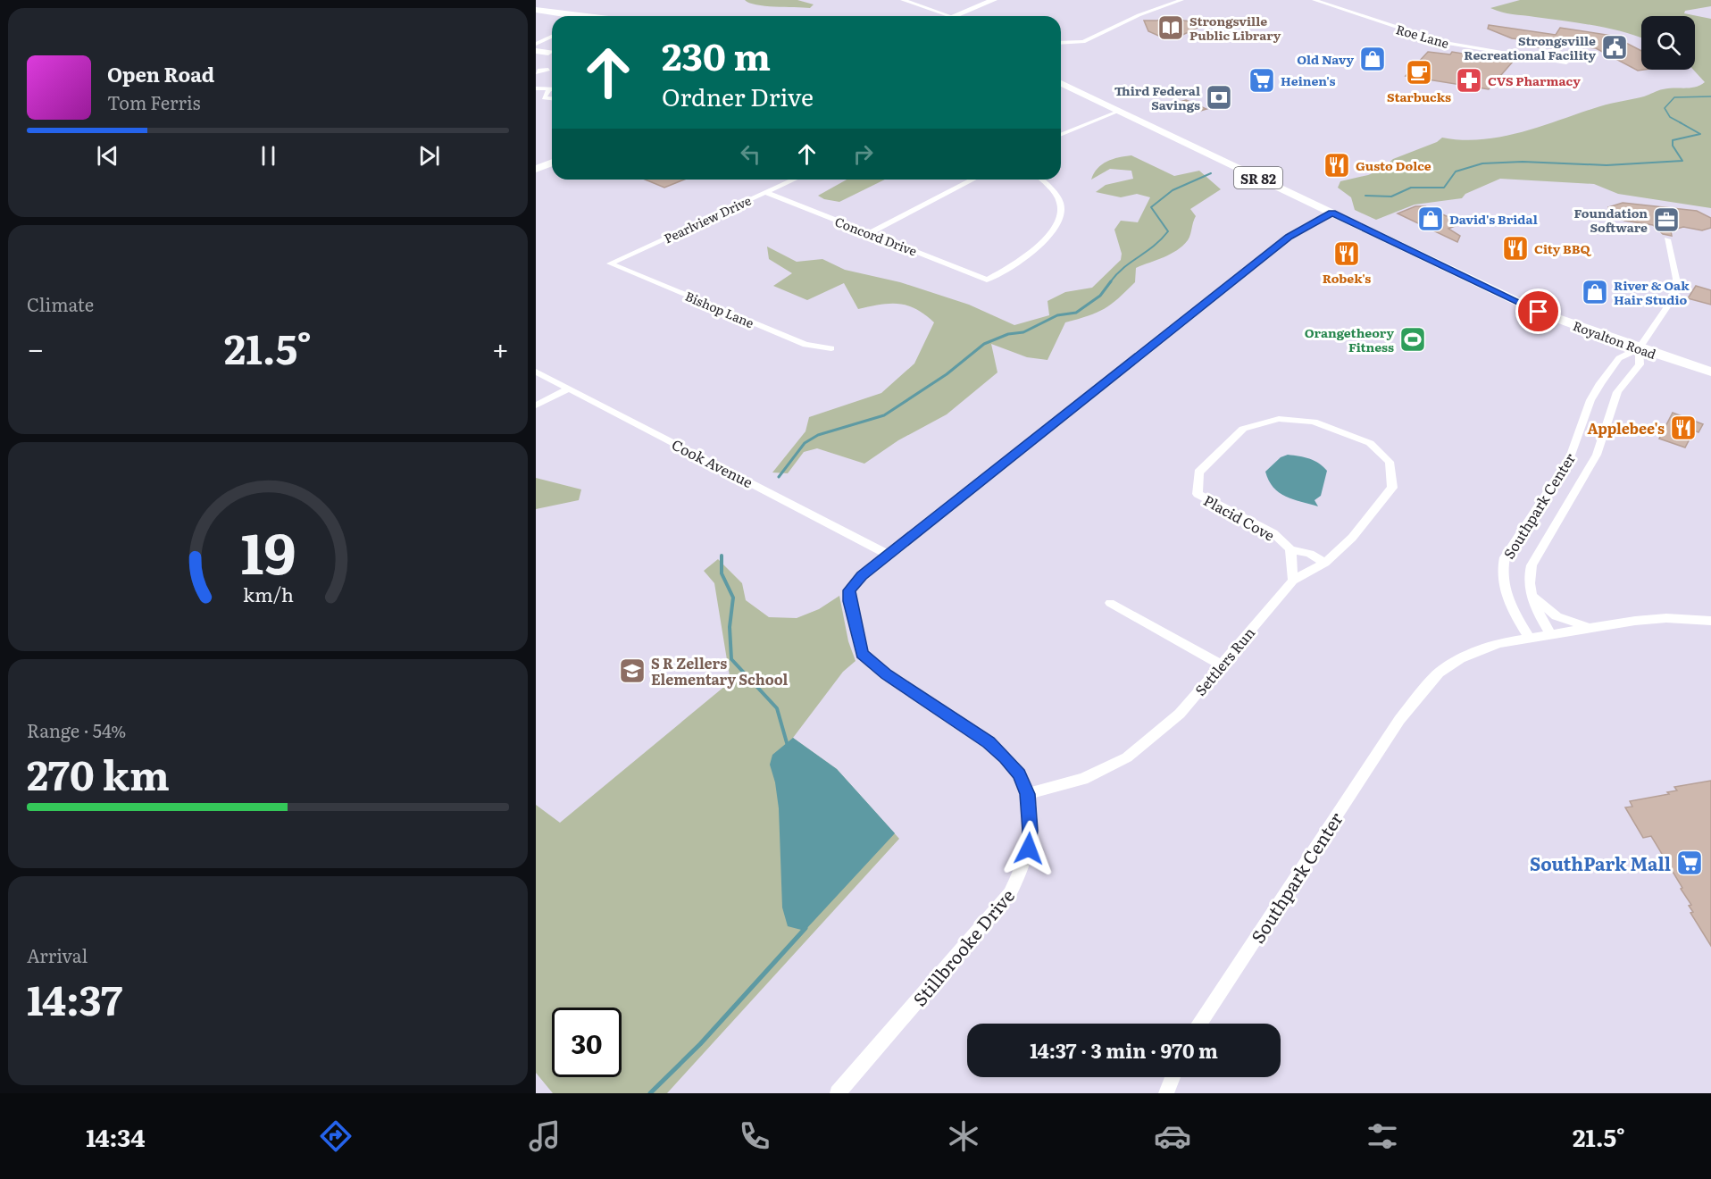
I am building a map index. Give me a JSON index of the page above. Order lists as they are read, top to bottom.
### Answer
{
  "streets": {
    "main road": ["SR 82", "Royalton Road"],
    "street": [
      "Roe Lane",
      "Pearlview Drive",
      "Concord Drive",
      "Bishop Lane",
      "Cook Avenue",
      "Southpark Center",
      "Placid Cove",
      "Settlers Run",
      "Stillbrooke Drive"
    ]
  },
  "crossings": [
    ["Pearlview Drive", "Concord Drive"],
    ["Pearlview Drive", "Bishop Lane"],
    ["Royalton Road", "Southpark Center"],
    ["Cook Avenue", "Stillbrooke Drive"],
    ["Placid Cove", "Settlers Run"],
    ["Settlers Run", "Stillbrooke Drive"]
  ],
  "places": {
    "library": ["Strongsville Public Library"],
    "public building": ["Strongsville Recreational Facility"],
    "shop": ["Old Navy", "David's Bridal", "River & Oak Hair Studio"],
    "cafe": ["Starbucks"],
    "supermarket": ["Heinen's", "SouthPark Mall"],
    "pharmacy": ["CVS Pharmacy"],
    "bank": ["Third Federal Savings"],
    "restaurant": [
      "Gusto Dolce",
      "City BBQ",
      "Robek's",
      "Applebee's"
    ],
    "office": ["Foundation Software"],
    "sports": ["Orangetheory Fitness"],
    "school or university": ["S R Zellers Elementary School"]
  },
  "page": {
    "turn": ["230 m", "Ordner Drive"],
    "song": ["Open Road", "Tom Ferris"],
    "tile": [
      "Climate",
      ["Range · 54%", "270 km"],
      ["Arrival", "14:37"]
    ],
    "heat": ["−", "21.5°", "+"],
    "limit": "30",
    "trip": "14:37 · 3 min · 970 m",
    "tabs": ["14:34", "21.5°"],
    "gauge": ["19", "km/h"]
  }
}
